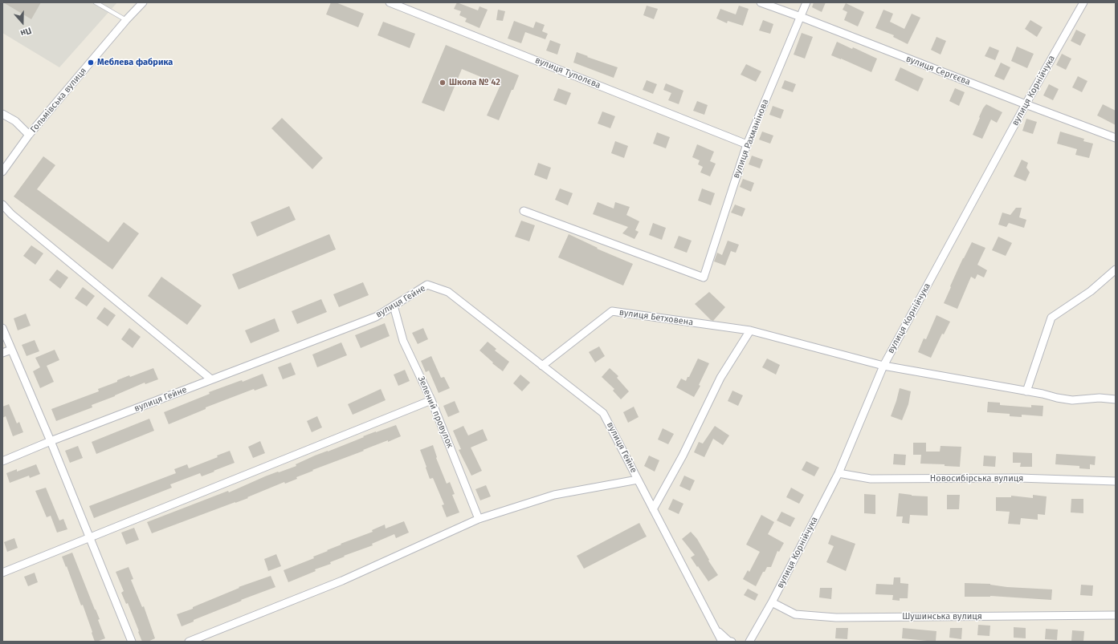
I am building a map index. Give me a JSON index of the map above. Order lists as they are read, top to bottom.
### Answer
{
  "streets": {
    "street": [
      "вулиця Сергєєва",
      "вулиця Туполєва",
      "вулиця Корнійчука",
      "Гольмівська вулиця",
      "вулиця Рахманінова",
      "вулиця Гейне",
      "вулиця Бетховена",
      "Зелений провулок",
      "Новосибірська вулиця",
      "Шушинська вулиця"
    ]
  },
  "crossings": [
    ["вулиця Сергєєва", "вулиця Корнійчука"],
    ["вулиця Сергєєва", "вулиця Рахманінова"],
    ["вулиця Туполєва", "вулиця Рахманінова"],
    ["вулиця Корнійчука", "вулиця Бетховена"],
    ["вулиця Корнійчука", "Новосибірська вулиця"],
    ["вулиця Корнійчука", "Шушинська вулиця"],
    ["вулиця Гейне", "вулиця Бетховена"],
    ["вулиця Гейне", "Зелений провулок"]
  ],
  "places": ["Меблева фабрика", "Школа № 42"],
  "north": "bottom"
}
